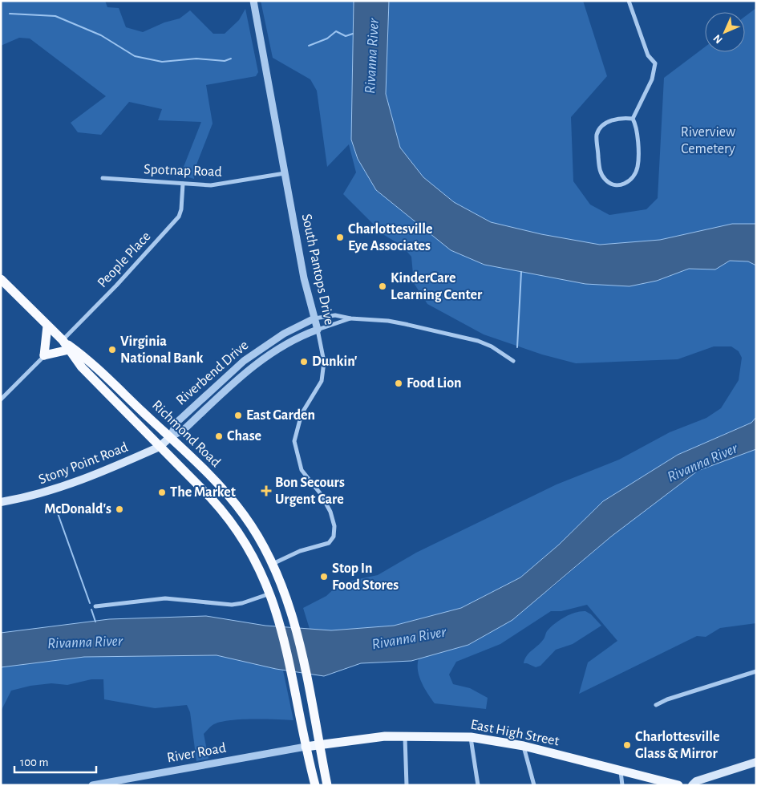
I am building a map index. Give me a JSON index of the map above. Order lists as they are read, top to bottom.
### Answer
{
  "streets": {
    "highway": ["Richmond Road"],
    "main road": ["Stony Point Road", "East High Street"],
    "street": [
      "Spotnap Road",
      "People Place",
      "South Pantops Drive",
      "Riverbend Drive",
      "River Road"
    ]
  },
  "crossings": [
    ["Spotnap Road", "People Place"],
    ["Spotnap Road", "South Pantops Drive"],
    ["People Place", "Richmond Road"],
    ["South Pantops Drive", "Riverbend Drive"],
    ["South Pantops Drive", "Richmond Road"],
    ["Riverbend Drive", "Richmond Road"],
    ["Riverbend Drive", "Stony Point Road"],
    ["Richmond Road", "Stony Point Road"],
    ["Richmond Road", "East High Street"],
    ["Richmond Road", "River Road"],
    ["East High Street", "River Road"]
  ],
  "water": ["Rivanna River"],
  "parks": ["Riverview Cemetery"],
  "places": {
    "other": [
      "Charlottesville Eye Associates",
      "KinderCare Learning Center",
      "Virginia National Bank",
      "Dunkin'",
      "Food Lion",
      "East Garden",
      "Chase",
      "The Market",
      "McDonald's",
      "Stop In Food Stores",
      "Charlottesville Glass & Mirror"
    ],
    "health": ["Bon Secours Urgent Care"]
  },
  "scale_bar": "100 m",
  "north": "bottom left"
}
